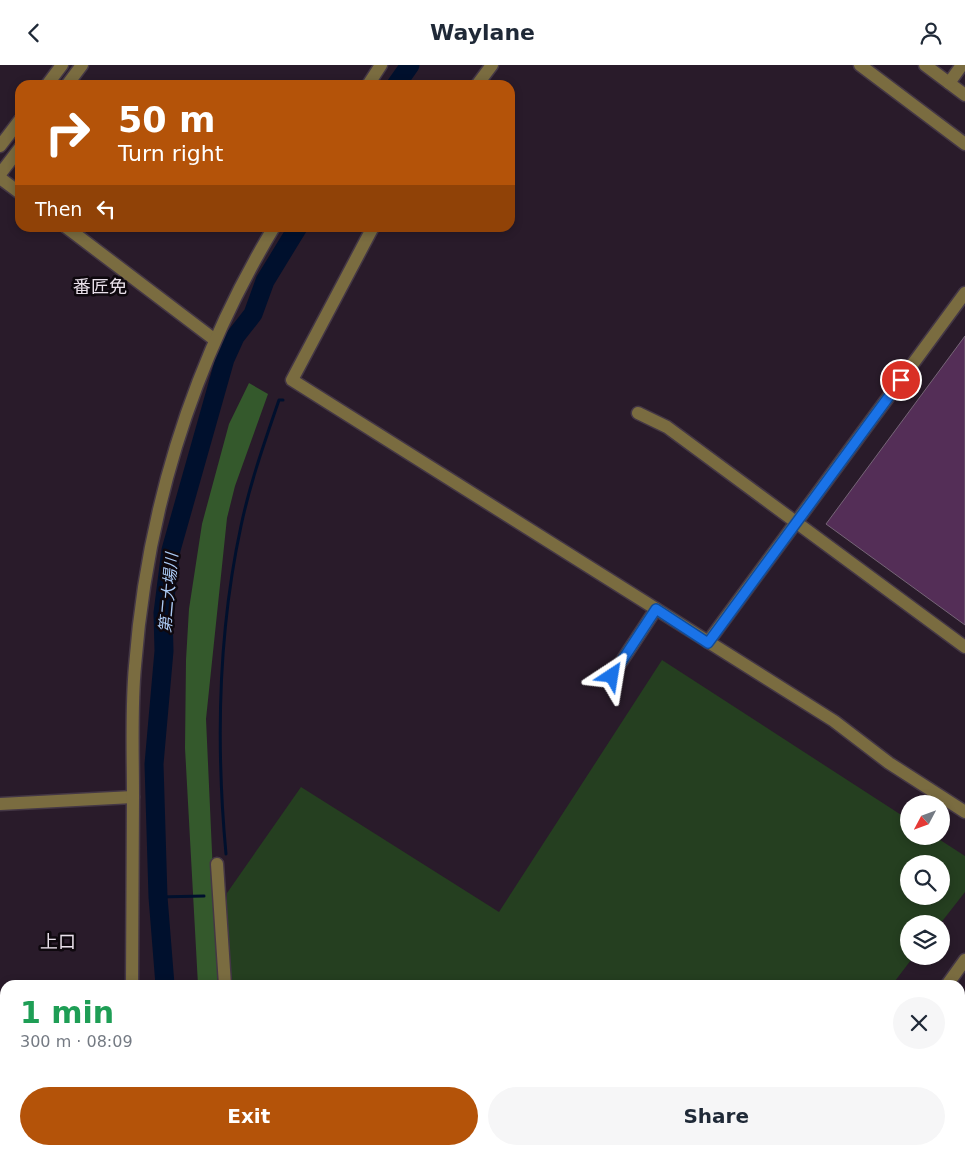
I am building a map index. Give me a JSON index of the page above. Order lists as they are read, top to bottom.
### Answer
{
  "districts": ["番匠免", "上口"],
  "water": ["第二大場川"],
  "north": "bottom left",
  "page": {
    "header": "Waylane",
    "turn": ["50 m", "Turn right"],
    "then": "Then",
    "heading": ["1 min", "300 m · 08:09"],
    "buttons": ["Exit", "Share"]
  }
}
